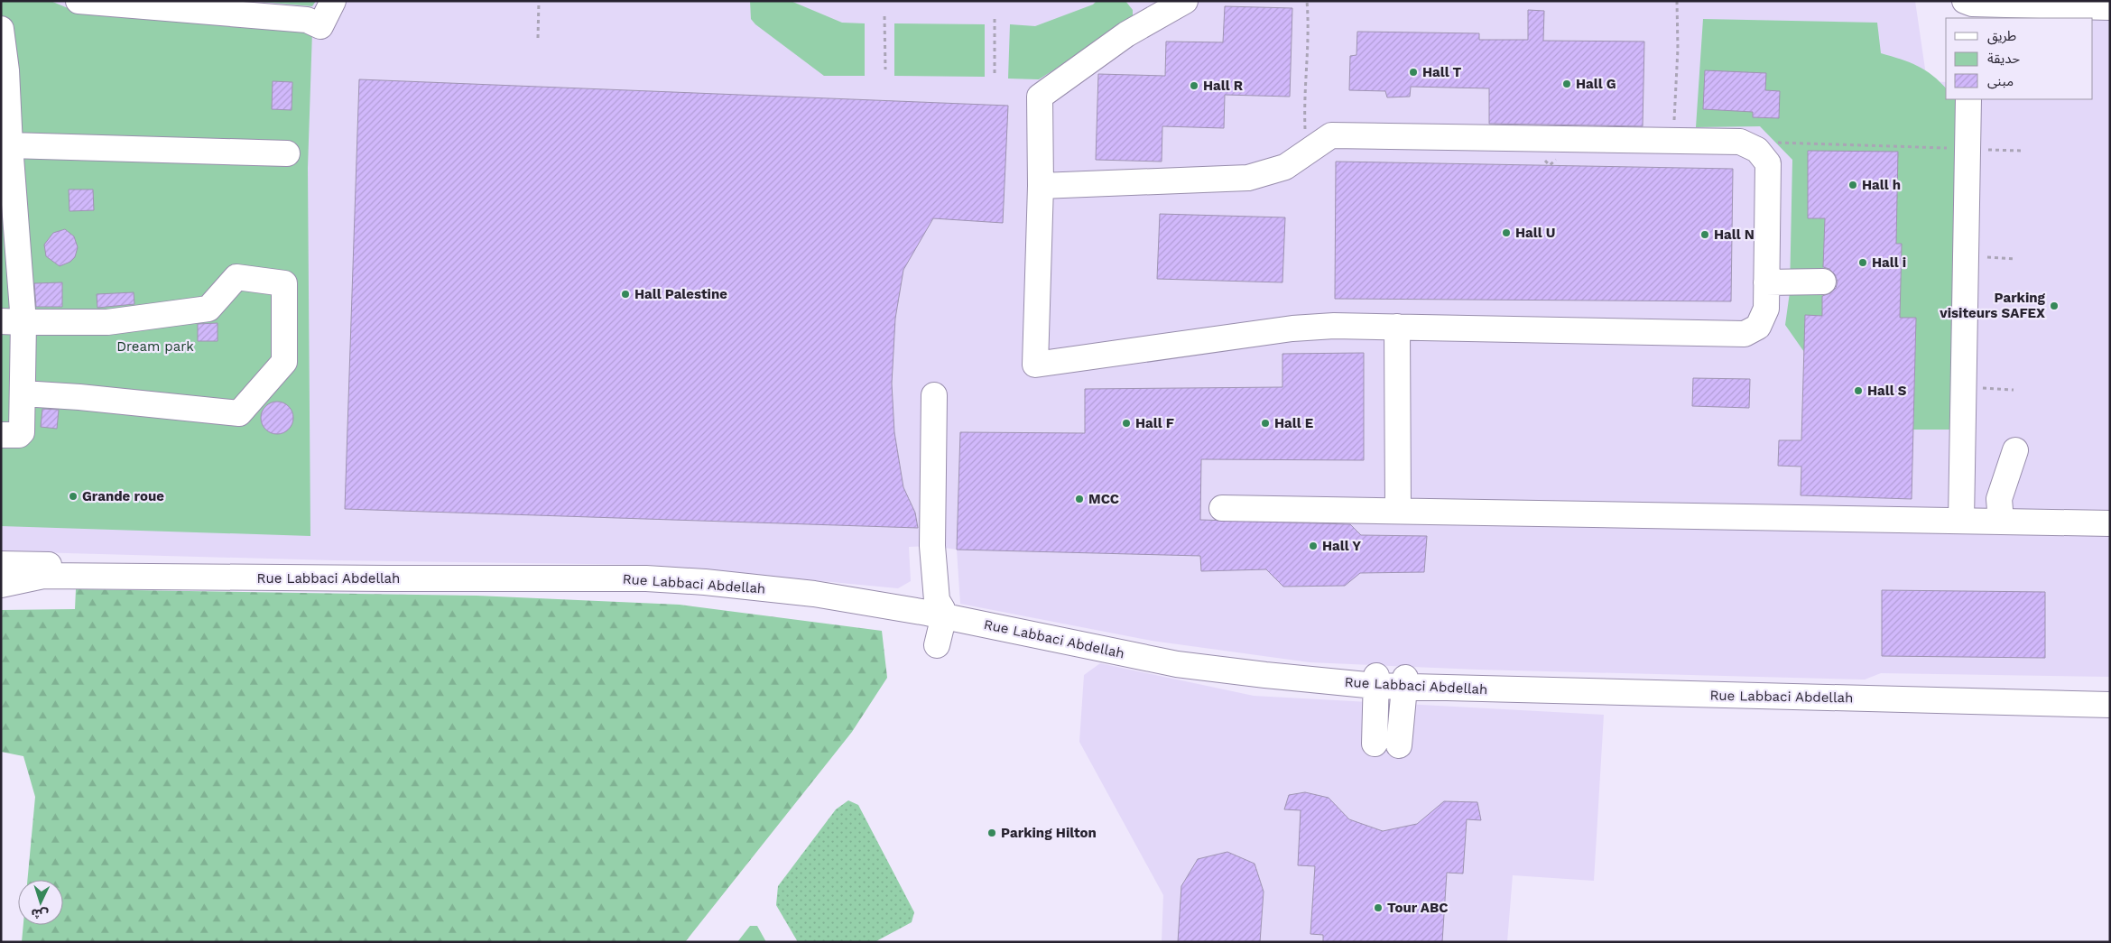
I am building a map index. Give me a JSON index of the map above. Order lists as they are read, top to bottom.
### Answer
{
  "streets": {
    "street": ["Rue Labbaci Abdellah"]
  },
  "parks": ["Dream park"],
  "places": [
    "Hall T",
    "Hall G",
    "Hall R",
    "Hall h",
    "Hall U",
    "Hall N",
    "Hall i",
    "Hall Palestine",
    "Parking visiteurs SAFEX",
    "Hall S",
    "Hall F",
    "Hall E",
    "Grande roue",
    "MCC",
    "Hall Y",
    "Parking Hilton",
    "Tour ABC"
  ],
  "legend": ["طريق", "حديقة", "مبنى"],
  "north": "bottom"
}
